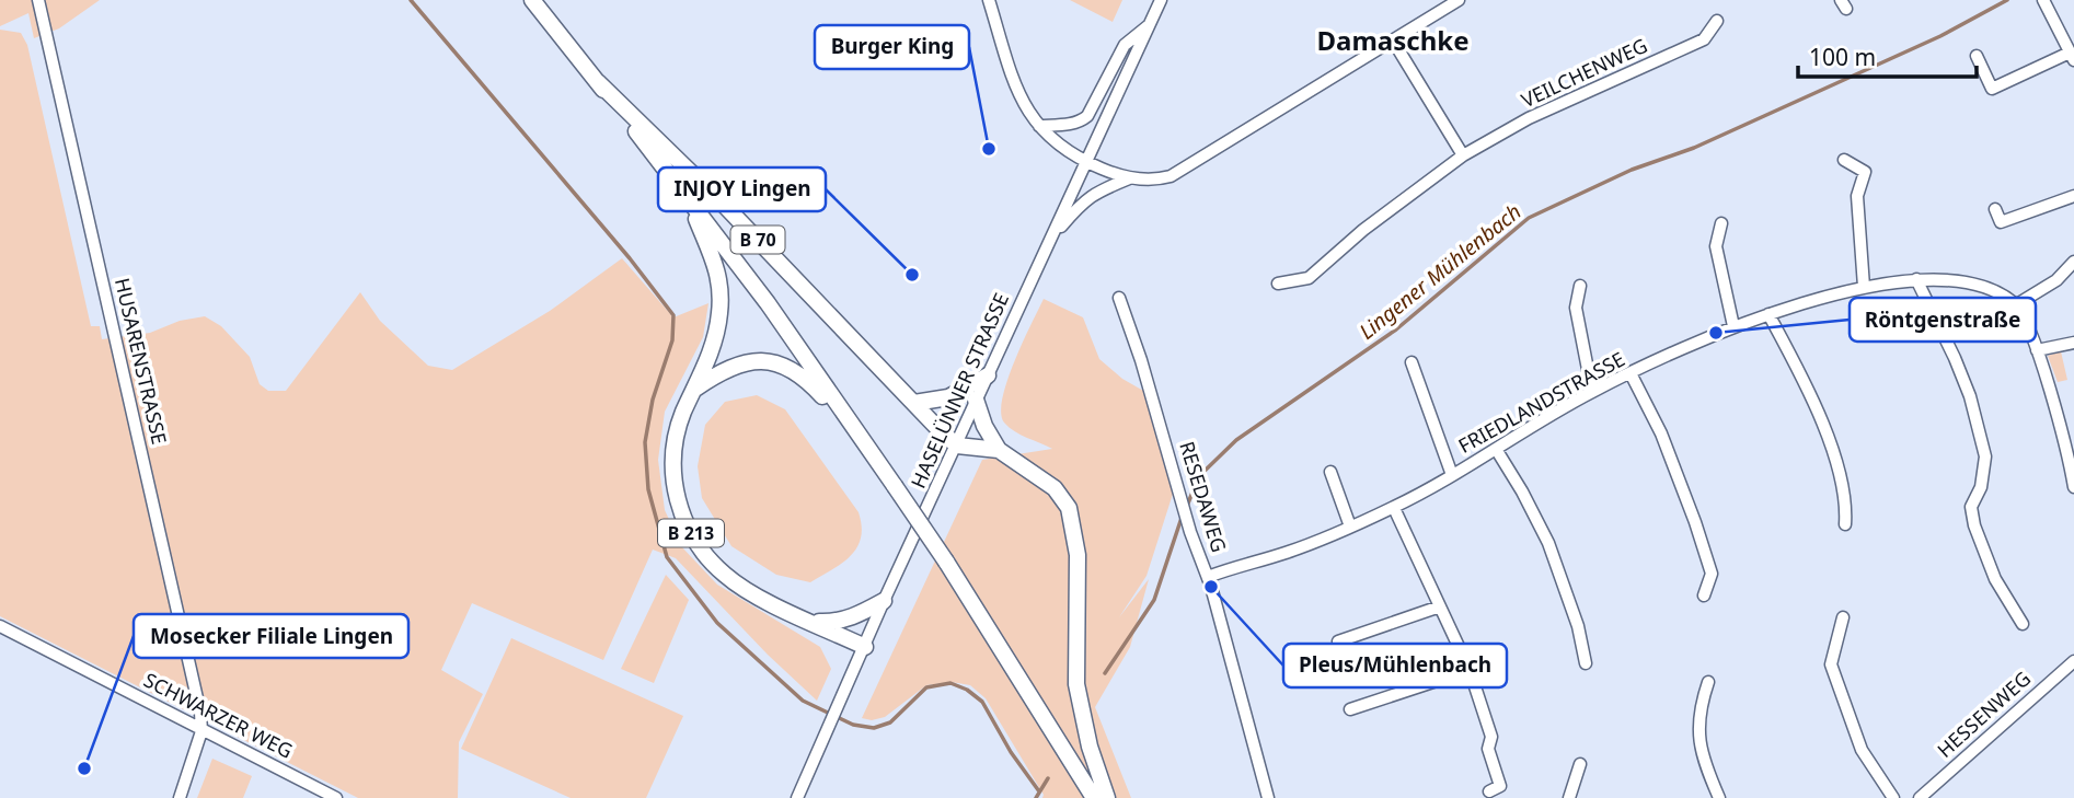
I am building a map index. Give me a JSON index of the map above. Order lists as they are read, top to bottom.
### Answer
{
  "streets": {
    "main road": ["B 70", "B 213"],
    "street": [
      "VEILCHENWEG",
      "HUSARENSTRASSE",
      "HASELÜNNER STRASSE",
      "FRIEDLANDSTRASSE",
      "RESEDAWEG",
      "HESSENWEG",
      "SCHWARZER WEG"
    ]
  },
  "crossings": [
    ["B 70", "HASELÜNNER STRASSE"],
    ["HUSARENSTRASSE", "SCHWARZER WEG"],
    ["HASELÜNNER STRASSE", "B 213"],
    ["FRIEDLANDSTRASSE", "RESEDAWEG"]
  ],
  "districts": ["Damaschke"],
  "water": ["Lingener Mühlenbach"],
  "places": [
    "Burger King",
    "INJOY Lingen",
    "Röntgenstraße",
    "Pleus/Mühlenbach",
    "Mosecker Filiale Lingen"
  ],
  "scale_bar": "100 m"
}
